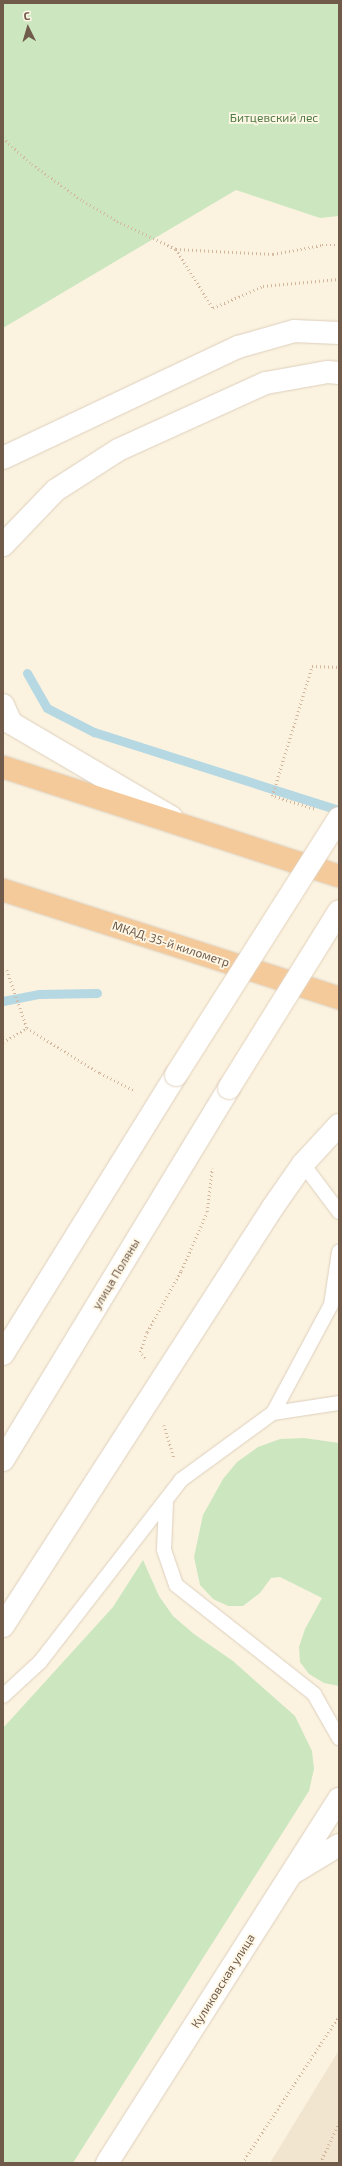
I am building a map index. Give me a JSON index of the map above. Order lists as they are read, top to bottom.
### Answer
{
  "streets": {
    "highway": ["МКАД, 35-й километр"],
    "main road": ["улица Поляны", "Куликовская улица"]
  },
  "parks": ["Битцевский лес"],
  "north": "top"
}
